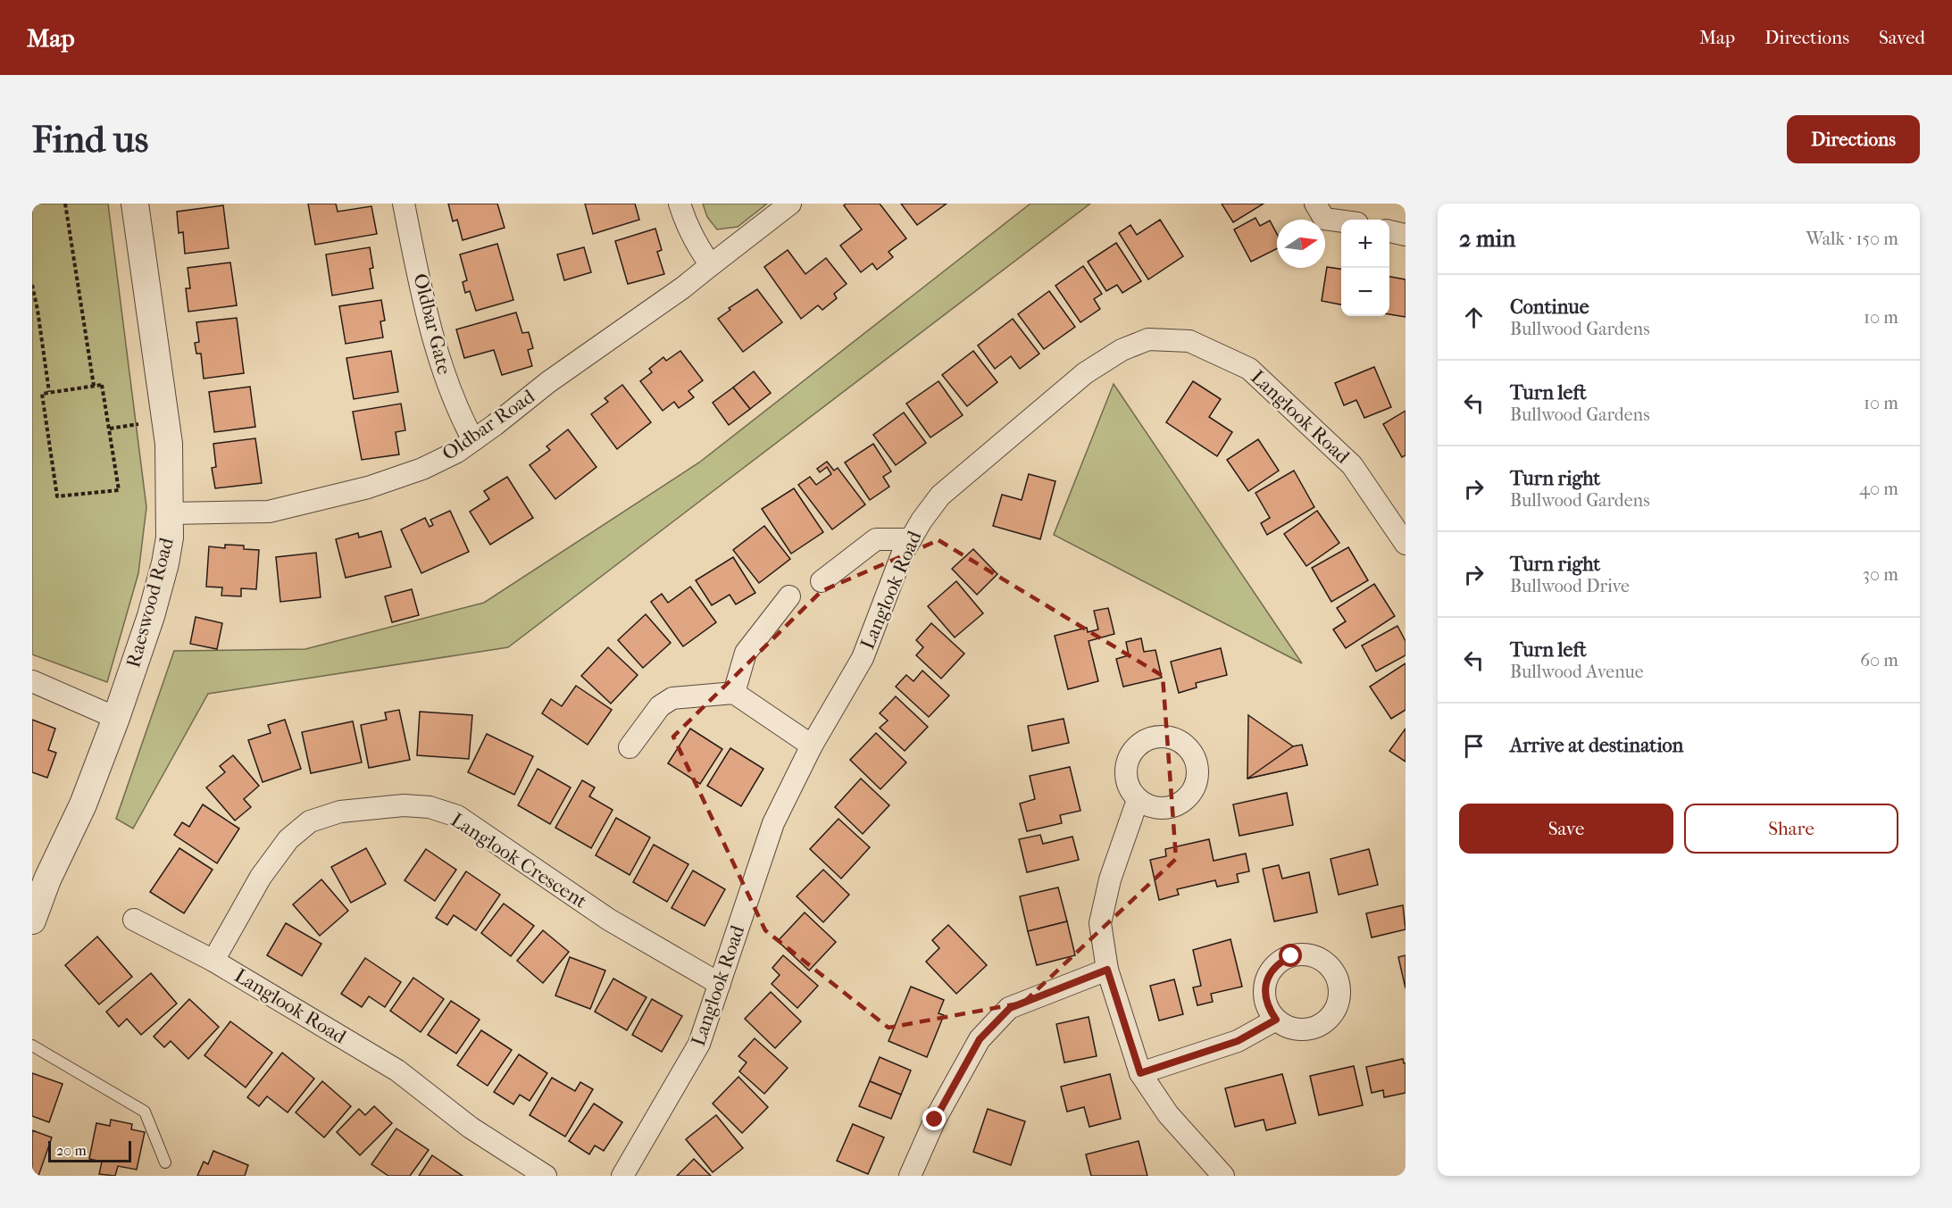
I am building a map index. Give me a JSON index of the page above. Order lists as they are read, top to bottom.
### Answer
{
  "streets": {
    "street": [
      "Oldbar Gate",
      "Langlook Road",
      "Oldbar Road",
      "Raeswood Road",
      "Langlook Crescent"
    ]
  },
  "crossings": [
    ["Oldbar Gate", "Oldbar Road"],
    ["Langlook Road", "Langlook Crescent"],
    ["Oldbar Road", "Raeswood Road"]
  ],
  "scale_bar": "20 m",
  "north": "right",
  "page": {
    "header": "Map",
    "nav": ["Map", "Directions", "Saved"],
    "buttons": [
      "Directions",
      ["Save", "Share"]
    ],
    "title": "Find us",
    "heading": ["2 min", "Walk · 150 m"],
    "map_buttons": ["+", "−"],
    "list": [
      ["Continue", "Bullwood Gardens", "10 m"],
      ["Turn left", "Bullwood Gardens", "10 m"],
      ["Turn right", "Bullwood Gardens", "40 m"],
      ["Turn right", "Bullwood Drive", "30 m"],
      ["Turn left", "Bullwood Avenue", "60 m"],
      "Arrive at destination"
    ],
    "scale": "20 m"
  }
}
